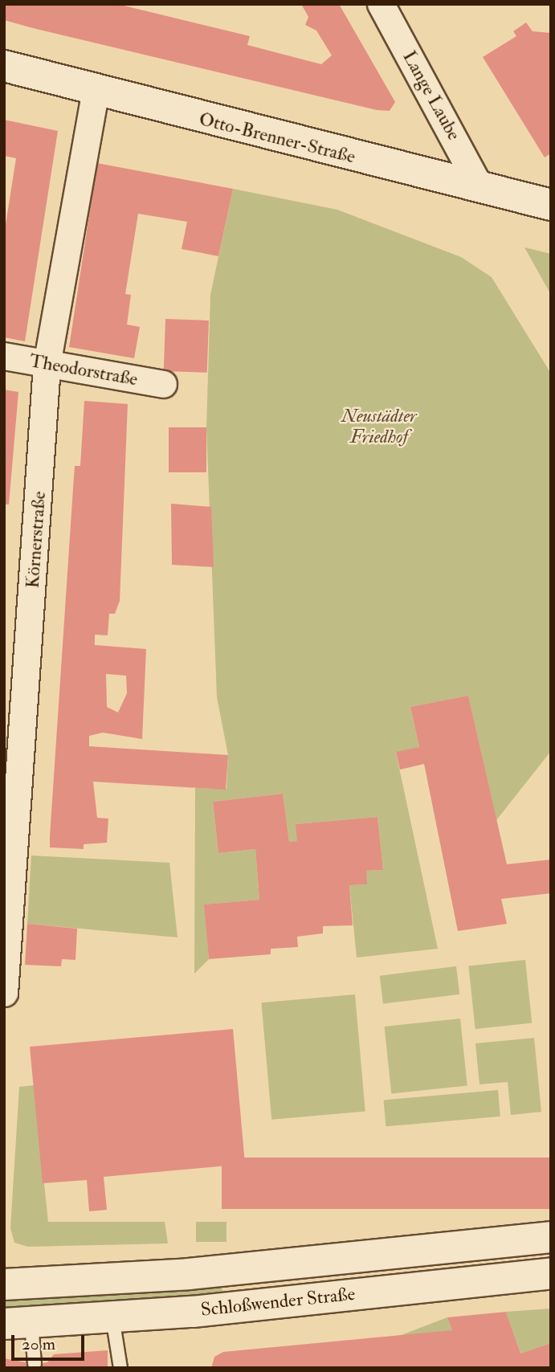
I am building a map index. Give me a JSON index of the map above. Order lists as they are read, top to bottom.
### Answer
{
  "streets": {
    "main road": ["Otto-Brenner-Straße", "Schloßwender Straße"],
    "street": ["Lange Laube", "Theodorstraße", "Körnerstraße"]
  },
  "crossings": [
    ["Lange Laube", "Otto-Brenner-Straße"],
    ["Otto-Brenner-Straße", "Körnerstraße"],
    ["Theodorstraße", "Körnerstraße"]
  ],
  "parks": ["Neustädter Friedhof"],
  "scale_bar": "20 m"
}
